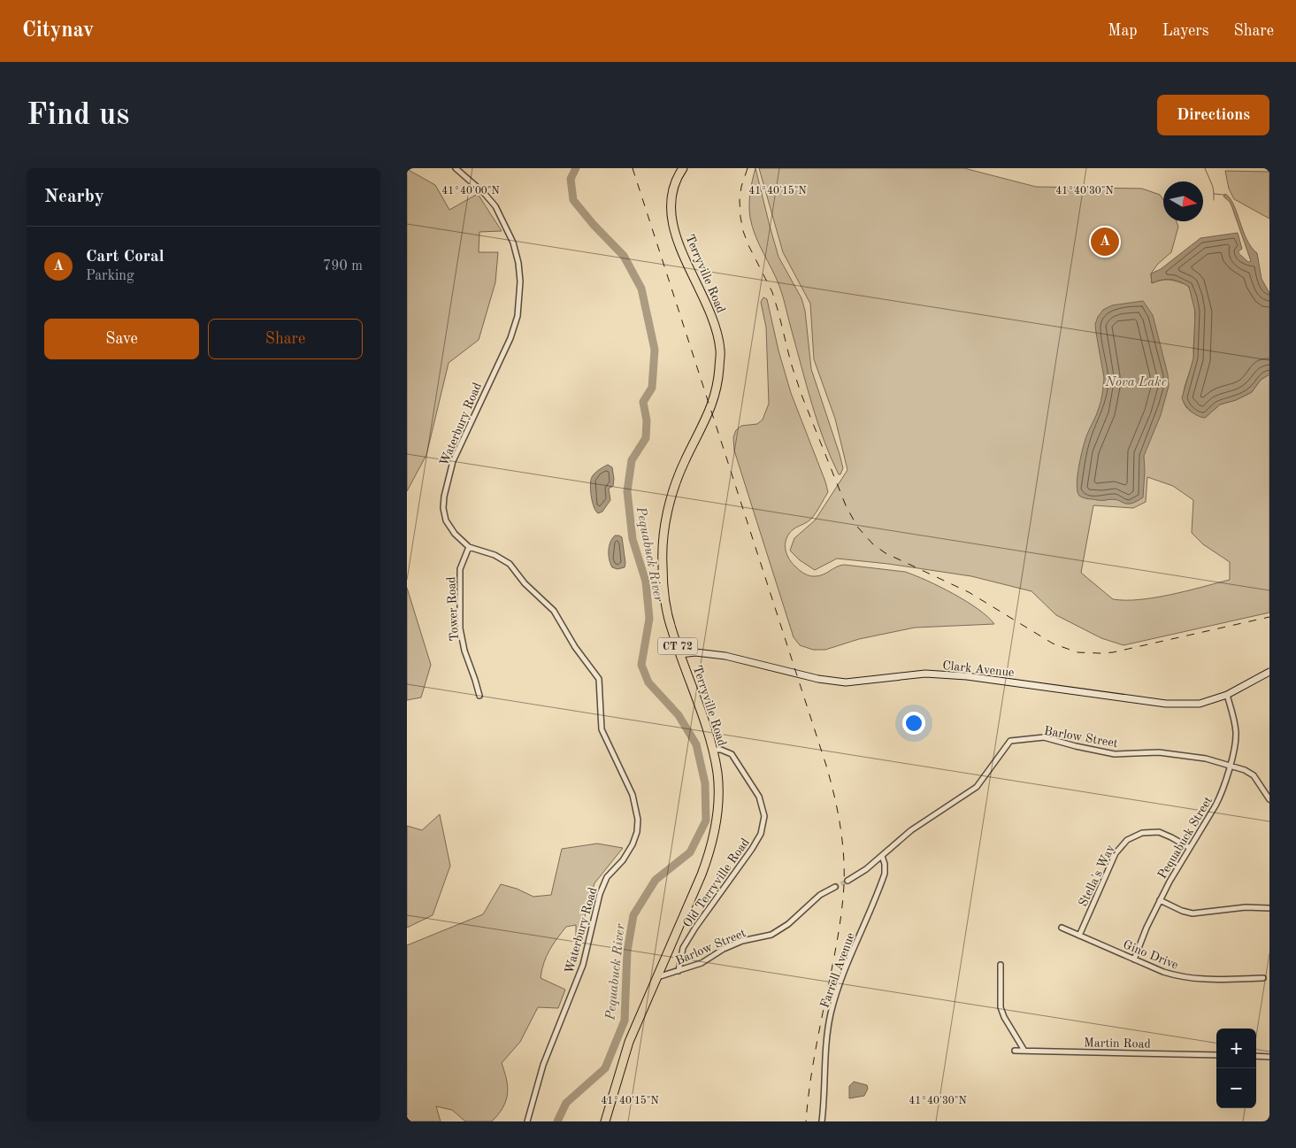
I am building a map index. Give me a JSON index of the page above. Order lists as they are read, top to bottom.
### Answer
{
  "streets": {
    "highway": ["Terryville Road", "CT 72"],
    "main road": ["Clark Avenue"],
    "street": [
      "Waterbury Road",
      "Tower Road",
      "Barlow Street",
      "Pequabuck Street",
      "Stella's Way",
      "Old Terryville Road",
      "Gino Drive",
      "Farrell Avenue",
      "Martin Road"
    ]
  },
  "crossings": [
    ["Terryville Road", "Clark Avenue"],
    ["Terryville Road", "Barlow Street"],
    ["Terryville Road", "Old Terryville Road"],
    ["Waterbury Road", "Tower Road"],
    ["Clark Avenue", "Pequabuck Street"],
    ["Barlow Street", "Pequabuck Street"],
    ["Barlow Street", "Old Terryville Road"],
    ["Barlow Street", "Farrell Avenue"],
    ["Pequabuck Street", "Stella's Way"],
    ["Pequabuck Street", "Gino Drive"],
    ["Stella's Way", "Gino Drive"]
  ],
  "water": ["Nova Lake", "Pequabuck River"],
  "north": "right",
  "page": {
    "header": "Citynav",
    "nav": ["Map", "Layers", "Share"],
    "buttons": [
      "Directions",
      ["Save", "Share"]
    ],
    "title": "Find us",
    "heading": "Nearby",
    "list": [
      {
        "mark": "A",
        "name": "Cart Coral",
        "note": "Parking",
        "value": "790 m"
      }
    ],
    "pins": "A",
    "map_buttons": ["+", "−"]
  },
  "coordinates": ["41°40'00\"N", "41°40'15\"N", "41°40'30\"N"]
}
